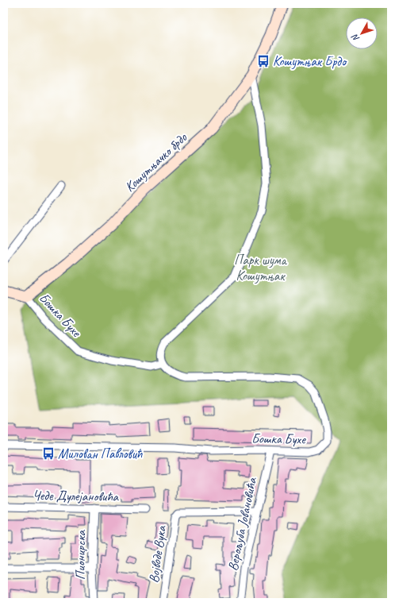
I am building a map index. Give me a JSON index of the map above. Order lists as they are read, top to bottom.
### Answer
{
  "streets": {
    "street": [
      "Кошутњачко брдо",
      "Бошка Бухе",
      "Чеде Дулејановића",
      "Верољуба Јовановића",
      "Војводе Вука",
      "Пионирска"
    ]
  },
  "crossings": [
    ["Кошутњачко брдо", "Бошка Бухе"],
    ["Бошка Бухе", "Верољуба Јовановића"],
    ["Чеде Дулејановића", "Пионирска"],
    ["Верољуба Јовановића", "Војводе Вука"]
  ],
  "parks": ["Парк шума Кошутњак"],
  "places": {
    "bus stop": ["Кошутњак Брдо", "Милован Павловић"]
  },
  "north": "bottom left"
}
